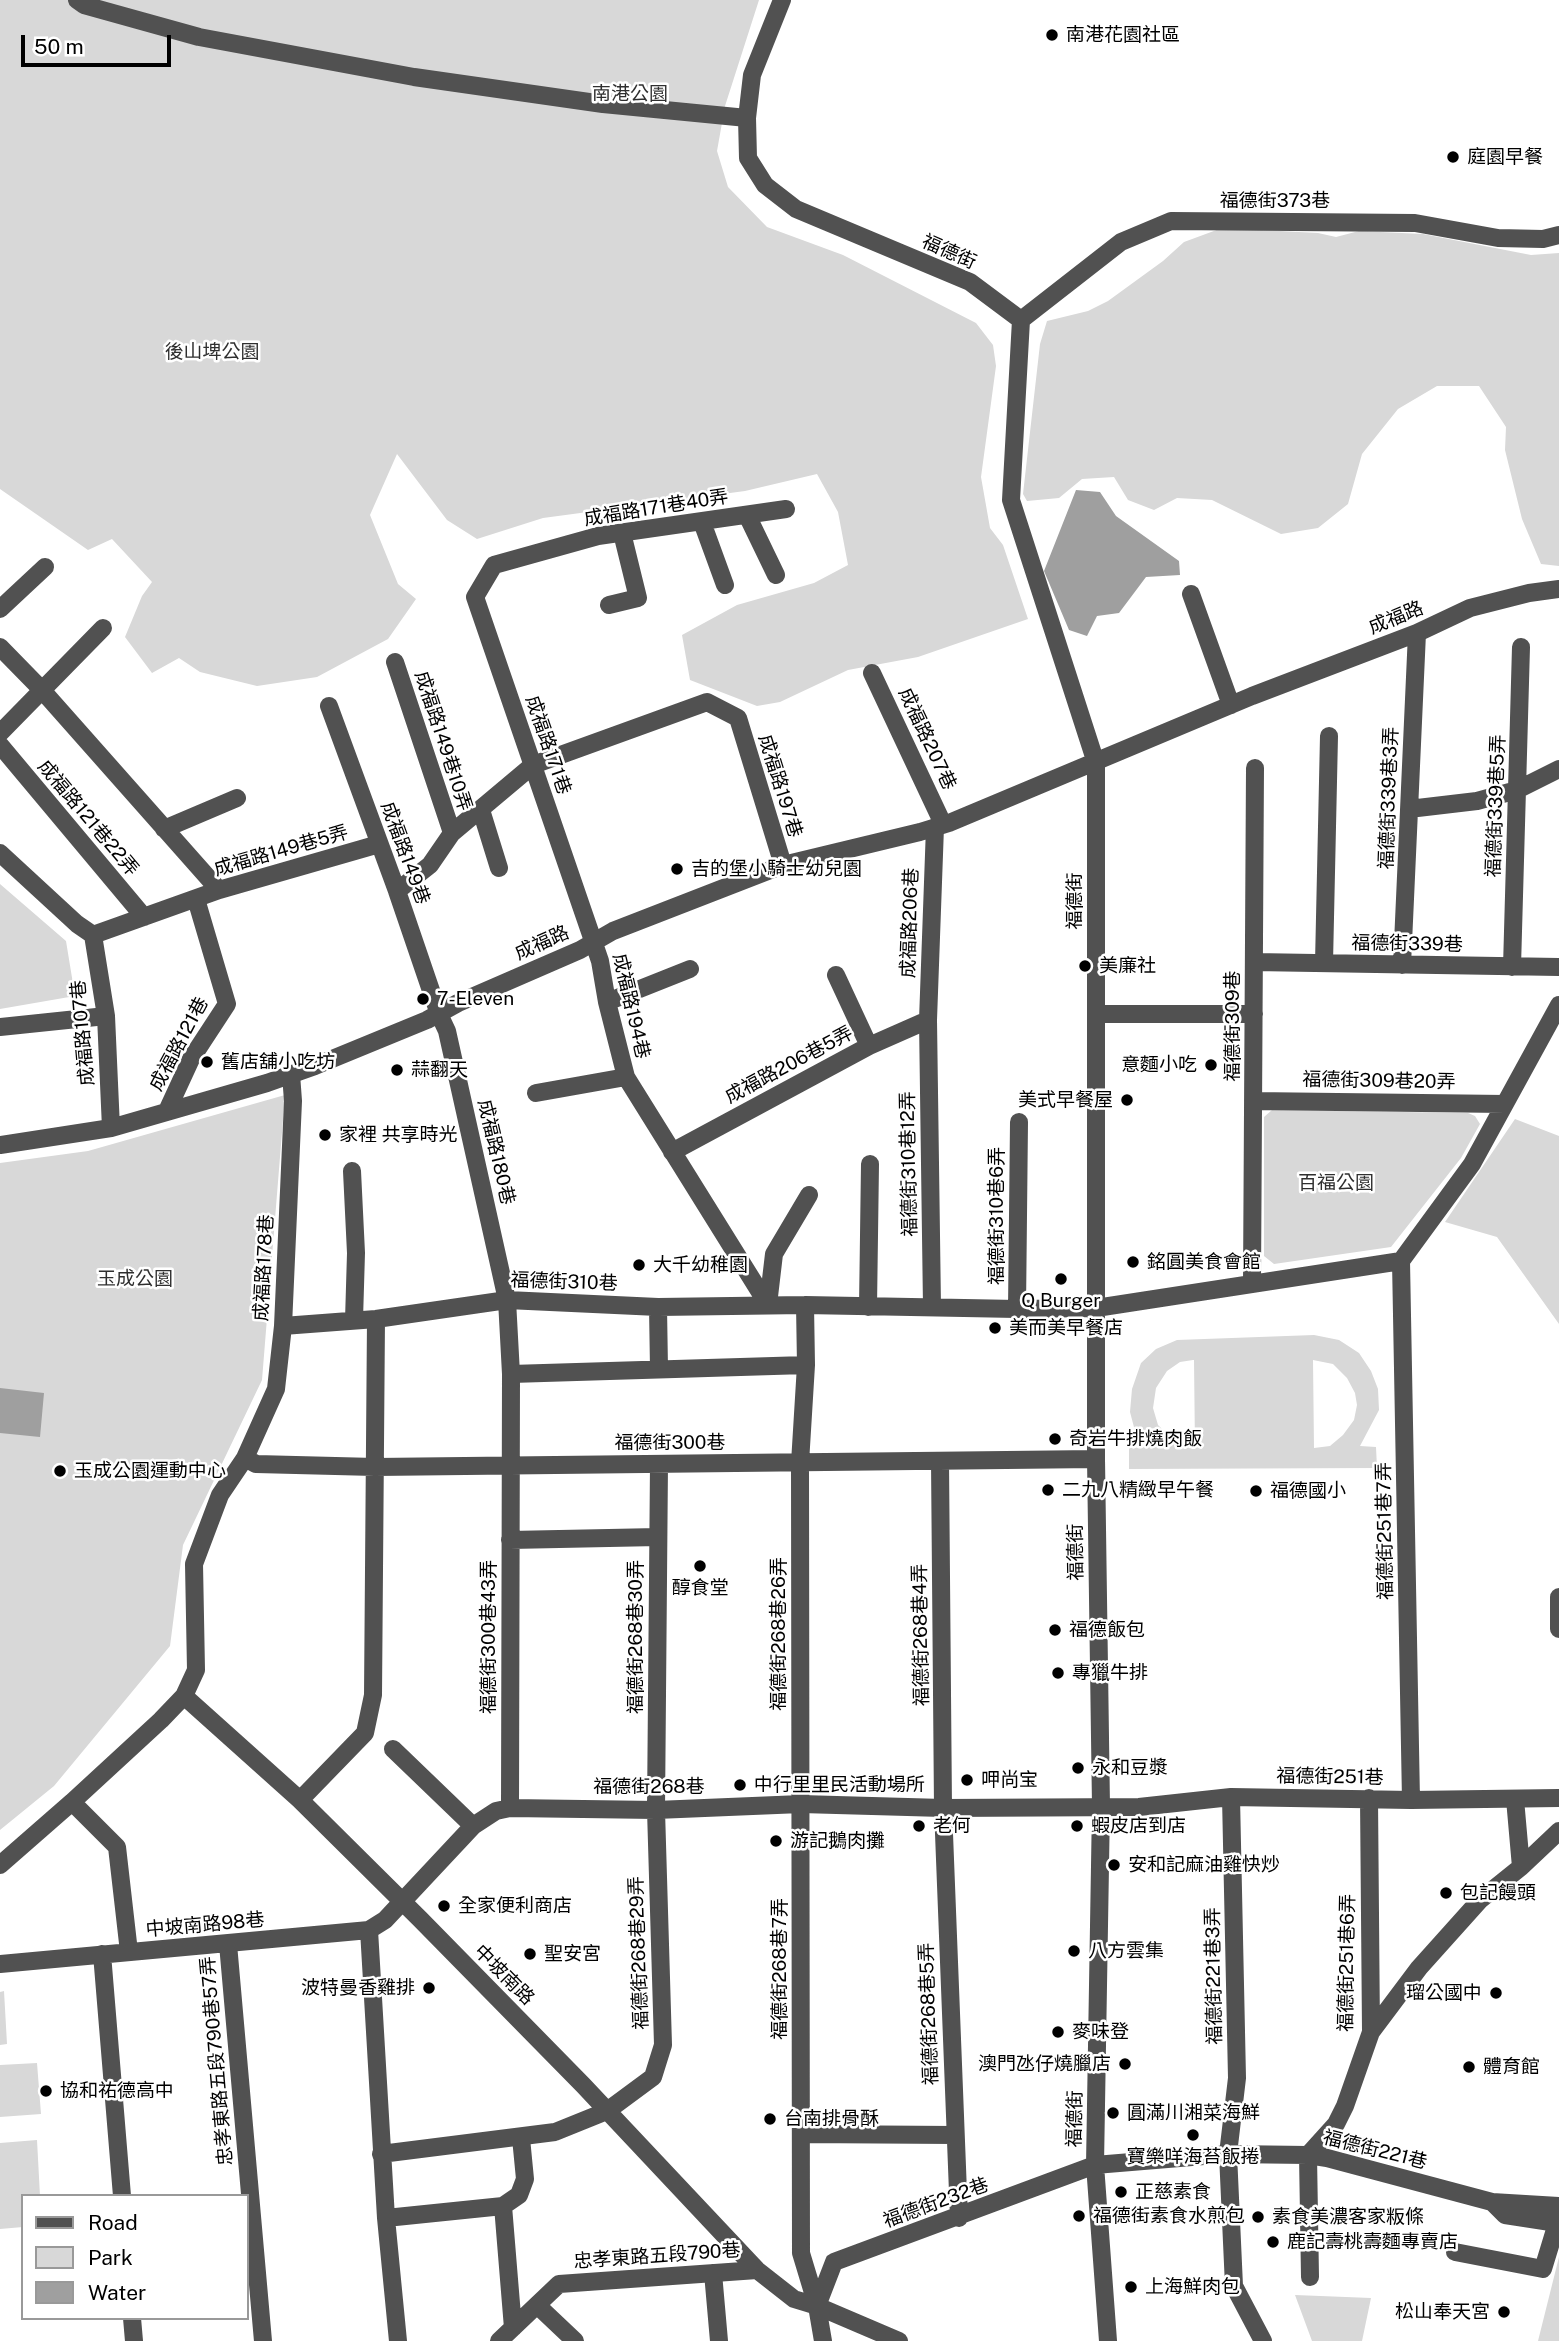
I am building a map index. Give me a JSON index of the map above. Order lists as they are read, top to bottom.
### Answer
{
  "streets": {
    "street": [
      "福德街373巷",
      "福德街",
      "成福路171巷40弄",
      "成福路",
      "成福路207巷",
      "成福路149巷10弄",
      "成福路171巷",
      "成福路197巷",
      "福德街339巷3弄",
      "福德街339巷5弄",
      "成福路121巷22弄",
      "成福路149巷5弄",
      "成福路149巷",
      "成福路206巷",
      "福德街339巷",
      "成福路194巷",
      "福德街309巷",
      "成福路107巷",
      "成福路121巷",
      "成福路206巷5弄",
      "福德街309巷20弄",
      "成福路180巷",
      "福德街310巷12弄",
      "福德街310巷6弄",
      "成福路178巷",
      "福德街310巷",
      "福德街300巷",
      "福德街251巷7弄",
      "福德街268巷26弄",
      "福德街268巷4弄",
      "福德街300巷43弄",
      "福德街268巷30弄",
      "福德街251巷",
      "福德街268巷",
      "中坡南路98巷",
      "福德街268巷29弄",
      "福德街251巷6弄",
      "福德街268巷7弄",
      "中坡南路",
      "福德街221巷3弄",
      "福德街268巷5弄",
      "忠孝東路五段790巷57弄",
      "福德街221巷",
      "福德街232巷",
      "忠孝東路五段790巷"
    ]
  },
  "crossings": [
    ["福德街373巷", "福德街"],
    ["福德街", "成福路"],
    ["福德街", "福德街310巷"],
    ["福德街", "福德街300巷"],
    ["福德街", "福德街251巷"],
    ["福德街", "福德街268巷"],
    ["福德街", "福德街221巷"],
    ["福德街", "福德街232巷"],
    ["成福路171巷40弄", "成福路171巷"],
    ["成福路", "成福路207巷"],
    ["成福路", "成福路171巷"],
    ["成福路", "成福路197巷"],
    ["成福路", "福德街339巷3弄"],
    ["成福路", "成福路149巷"],
    ["成福路", "成福路206巷"],
    ["成福路", "成福路194巷"],
    ["成福路", "成福路107巷"],
    ["成福路", "成福路121巷"],
    ["成福路", "成福路180巷"],
    ["成福路", "成福路178巷"],
    ["成福路207巷", "成福路206巷"],
    ["成福路171巷", "成福路197巷"],
    ["成福路171巷", "成福路194巷"],
    ["福德街339巷3弄", "福德街339巷"],
    ["福德街339巷5弄", "福德街339巷"],
    ["成福路149巷5弄", "成福路149巷"],
    ["成福路149巷5弄", "成福路121巷"],
    ["成福路149巷", "成福路180巷"],
    ["成福路206巷", "成福路206巷5弄"],
    ["成福路206巷", "福德街310巷12弄"],
    ["福德街339巷", "福德街309巷"],
    ["成福路194巷", "成福路206巷5弄"],
    ["成福路194巷", "福德街310巷"],
    ["福德街309巷", "福德街309巷20弄"],
    ["成福路206巷5弄", "福德街310巷12弄"],
    ["成福路180巷", "福德街310巷"],
    ["成福路180巷", "福德街300巷43弄"],
    ["福德街310巷12弄", "福德街310巷"],
    ["福德街310巷6弄", "福德街310巷"],
    ["成福路178巷", "福德街310巷"],
    ["成福路178巷", "福德街300巷"],
    ["成福路178巷", "中坡南路"],
    ["福德街310巷", "福德街268巷26弄"],
    ["福德街300巷", "福德街268巷26弄"],
    ["福德街300巷", "福德街268巷4弄"],
    ["福德街300巷", "福德街300巷43弄"],
    ["福德街300巷", "福德街268巷30弄"],
    ["福德街251巷7弄", "福德街251巷"],
    ["福德街268巷26弄", "福德街268巷"],
    ["福德街268巷26弄", "福德街268巷7弄"],
    ["福德街268巷4弄", "福德街268巷"],
    ["福德街268巷4弄", "福德街268巷5弄"],
    ["福德街300巷43弄", "福德街268巷"],
    ["福德街268巷30弄", "福德街268巷"],
    ["福德街268巷30弄", "福德街268巷29弄"],
    ["福德街251巷", "福德街268巷"],
    ["福德街251巷", "福德街251巷6弄"],
    ["福德街251巷", "福德街221巷3弄"],
    ["福德街268巷", "福德街268巷29弄"],
    ["福德街268巷", "福德街268巷7弄"],
    ["福德街268巷", "中坡南路"],
    ["福德街268巷", "福德街268巷5弄"],
    ["中坡南路98巷", "忠孝東路五段790巷57弄"],
    ["福德街268巷29弄", "中坡南路"],
    ["福德街251巷6弄", "福德街221巷"],
    ["福德街268巷7弄", "中坡南路"],
    ["福德街268巷7弄", "福德街232巷"],
    ["中坡南路", "福德街232巷"],
    ["中坡南路", "忠孝東路五段790巷"],
    ["福德街221巷3弄", "福德街221巷"],
    ["福德街268巷5弄", "福德街232巷"],
    ["福德街221巷", "福德街232巷"]
  ],
  "parks": [
    "南港公園",
    "後山埤公園",
    "百福公園",
    "玉成公園"
  ],
  "places": [
    "南港花園社區",
    "庭園早餐",
    "吉的堡小騎士幼兒園",
    "美廉社",
    "7-Eleven",
    "舊店舖小吃坊",
    "意麵小吃",
    "蒜翻天",
    "美式早餐屋",
    "家裡 共享時光",
    "銘圓美食會館",
    "大千幼稚園",
    "Q Burger",
    "美而美早餐店",
    "奇岩牛排燒肉飯",
    "玉成公園運動中心",
    "二九八精緻早午餐",
    "福德國小",
    "醇食堂",
    "福德飯包",
    "專獵牛排",
    "永和豆漿",
    "呷尚宝",
    "中行里里民活動場所",
    "老何",
    "蝦皮店到店",
    "游記鵝肉攤",
    "安和記麻油雞快炒",
    "包記饅頭",
    "全家便利商店",
    "八方雲集",
    "聖安宮",
    "波特曼香雞排",
    "瑠公國中",
    "麥味登",
    "澳門氹仔燒臘店",
    "體育館",
    "協和祐德高中",
    "圓滿川湘菜海鮮",
    "台南排骨酥",
    "寶樂咩海苔飯捲",
    "正慈素食",
    "福德街素食水煎包",
    "素食美濃客家粄條",
    "鹿記壽桃壽麵專賣店",
    "上海鮮肉包",
    "松山奉天宮"
  ],
  "legend": ["Road", "Park", "Water"],
  "scale_bar": "50 m"
}
